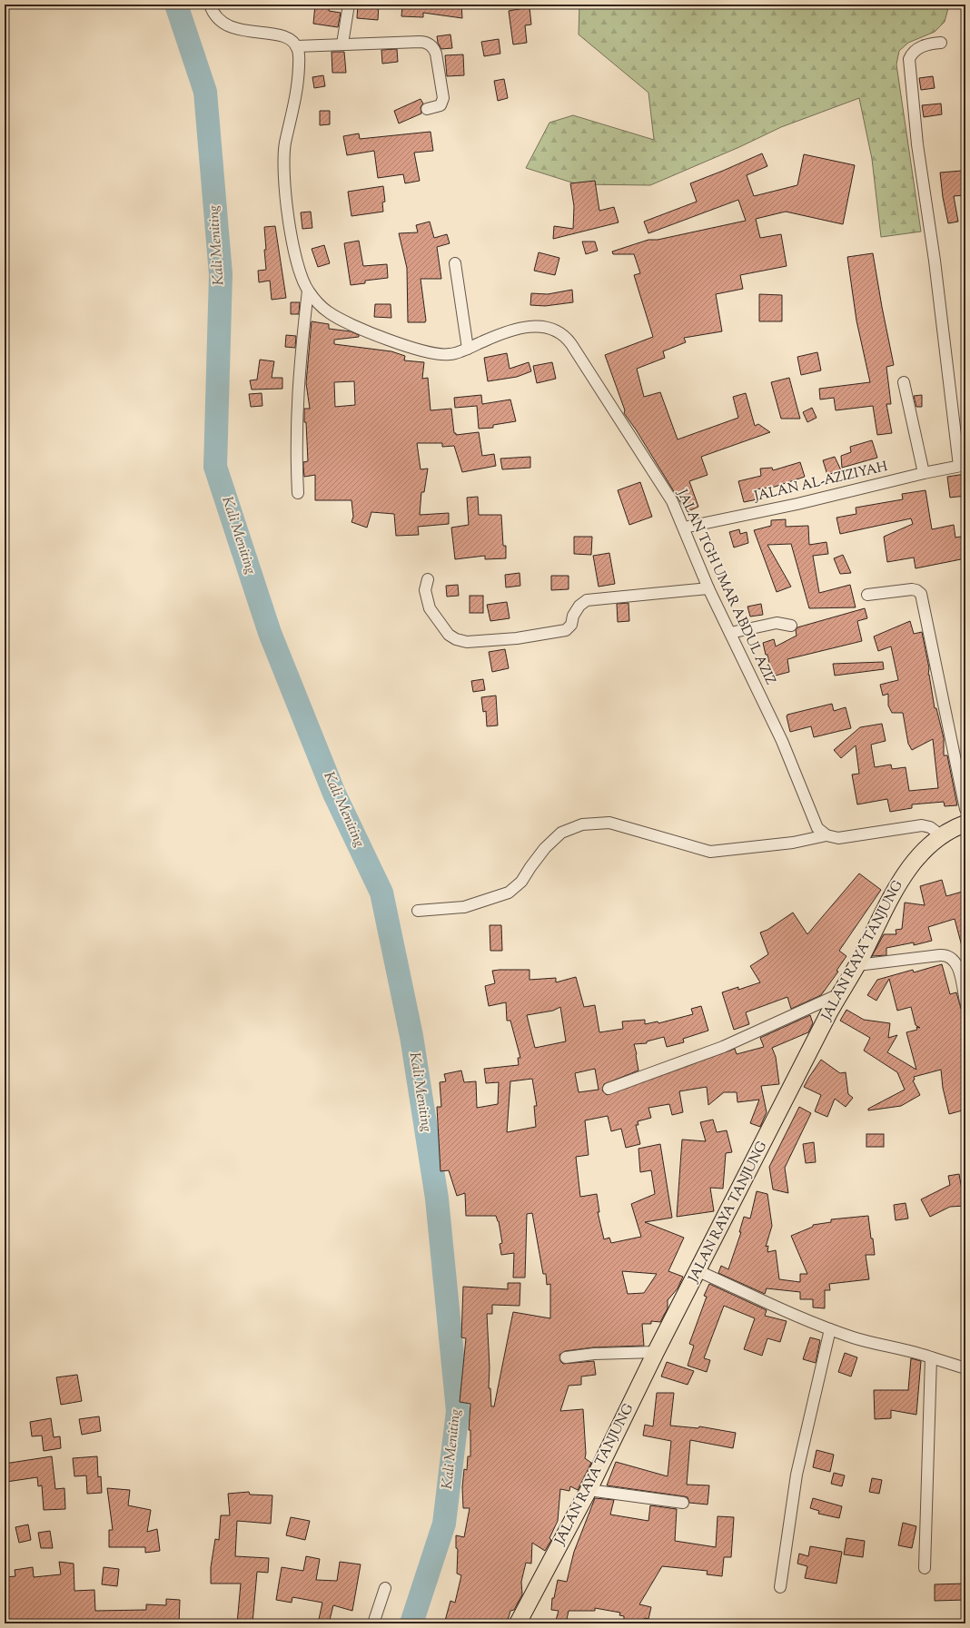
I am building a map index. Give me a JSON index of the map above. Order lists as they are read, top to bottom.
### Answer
{
  "streets": {
    "main road": ["JALAN RAYA TANJUNG"],
    "street": ["JALAN AL-AZIZIYAH", "JALAN TGH UMAR ABDUL AZIZ"]
  },
  "crossings": [
    ["JALAN AL-AZIZIYAH", "JALAN TGH UMAR ABDUL AZIZ"]
  ],
  "water": ["Kali Meniting"]
}
